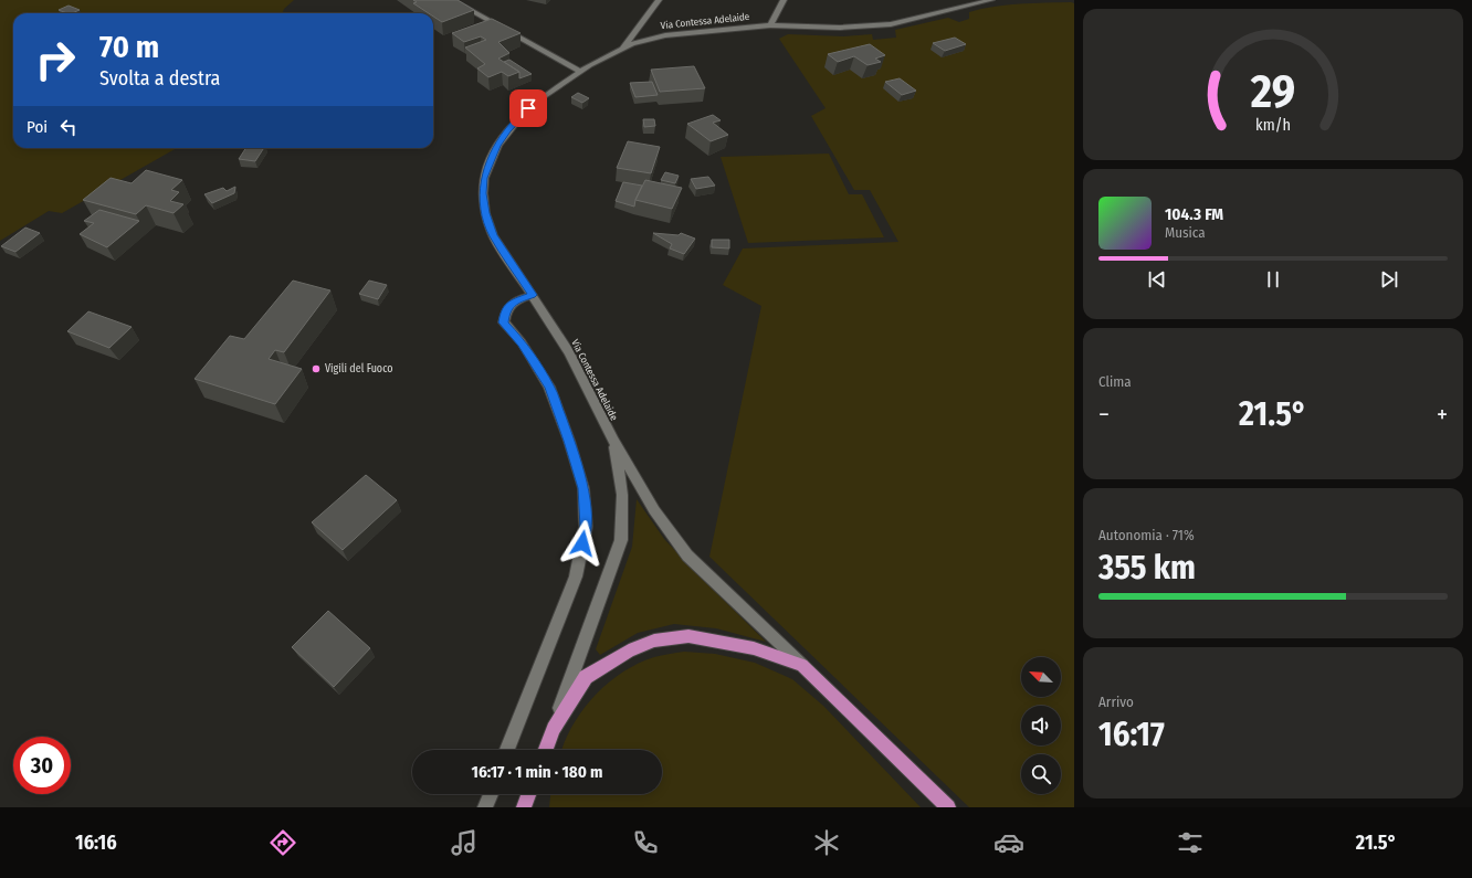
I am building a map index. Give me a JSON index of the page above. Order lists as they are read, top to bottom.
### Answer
{
  "streets": {
    "street": ["Via Contessa Adelaide"]
  },
  "places": ["Vigili del Fuoco"],
  "north": "top left",
  "page": {
    "turn": ["70 m", "Svolta a destra"],
    "then": "Poi",
    "song": ["104.3 FM", "Musica"],
    "tile": [
      "Clima",
      ["Autonomia · 71%", "355 km"],
      ["Arrivo", "16:17"]
    ],
    "heat": ["−", "21.5°", "+"],
    "limit": "30",
    "trip": "16:17 · 1 min · 180 m",
    "tabs": ["16:16", "21.5°"],
    "gauge": ["29", "km/h"]
  }
}
